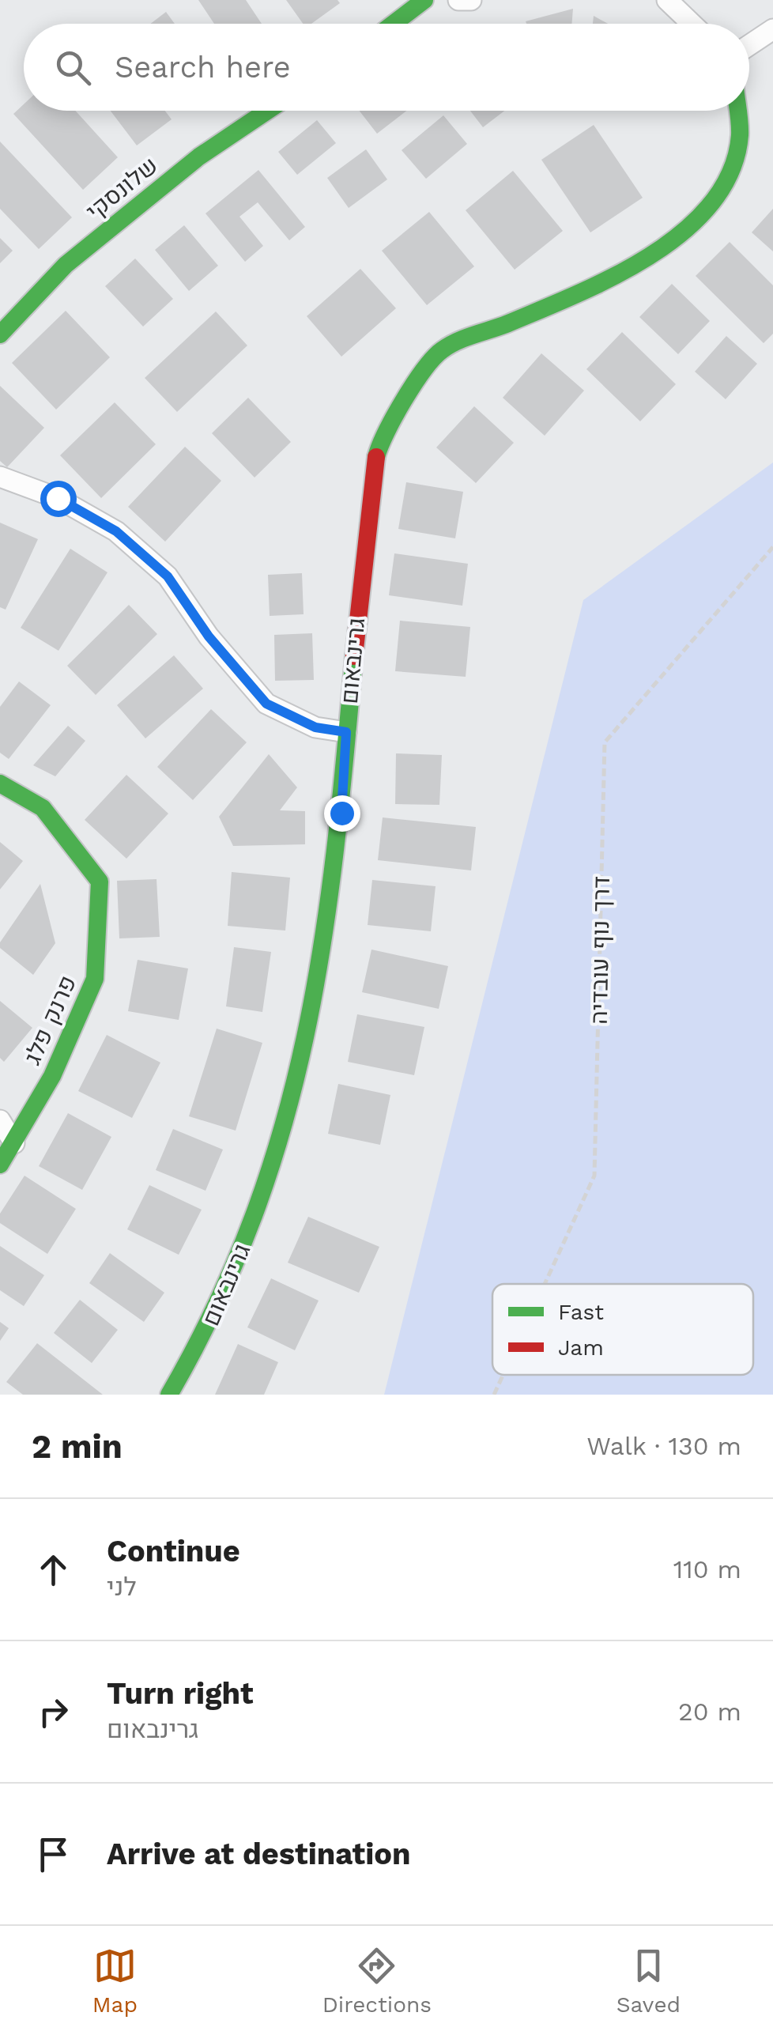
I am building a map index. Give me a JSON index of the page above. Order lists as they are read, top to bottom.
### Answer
{
  "streets": {
    "street": ["שלונסקי", "גרינבאום", "פרנק פלג"],
    "path": ["דרך נוף עובדיה"]
  },
  "legend": ["Fast", "Jam"],
  "page": {
    "search": "Search here",
    "heading": ["2 min", "Walk · 130 m"],
    "list": [
      ["Continue", "לני", "110 m"],
      ["Turn right", "גרינבאום", "20 m"],
      "Arrive at destination"
    ],
    "nav": ["Map", "Directions", "Saved"]
  }
}
